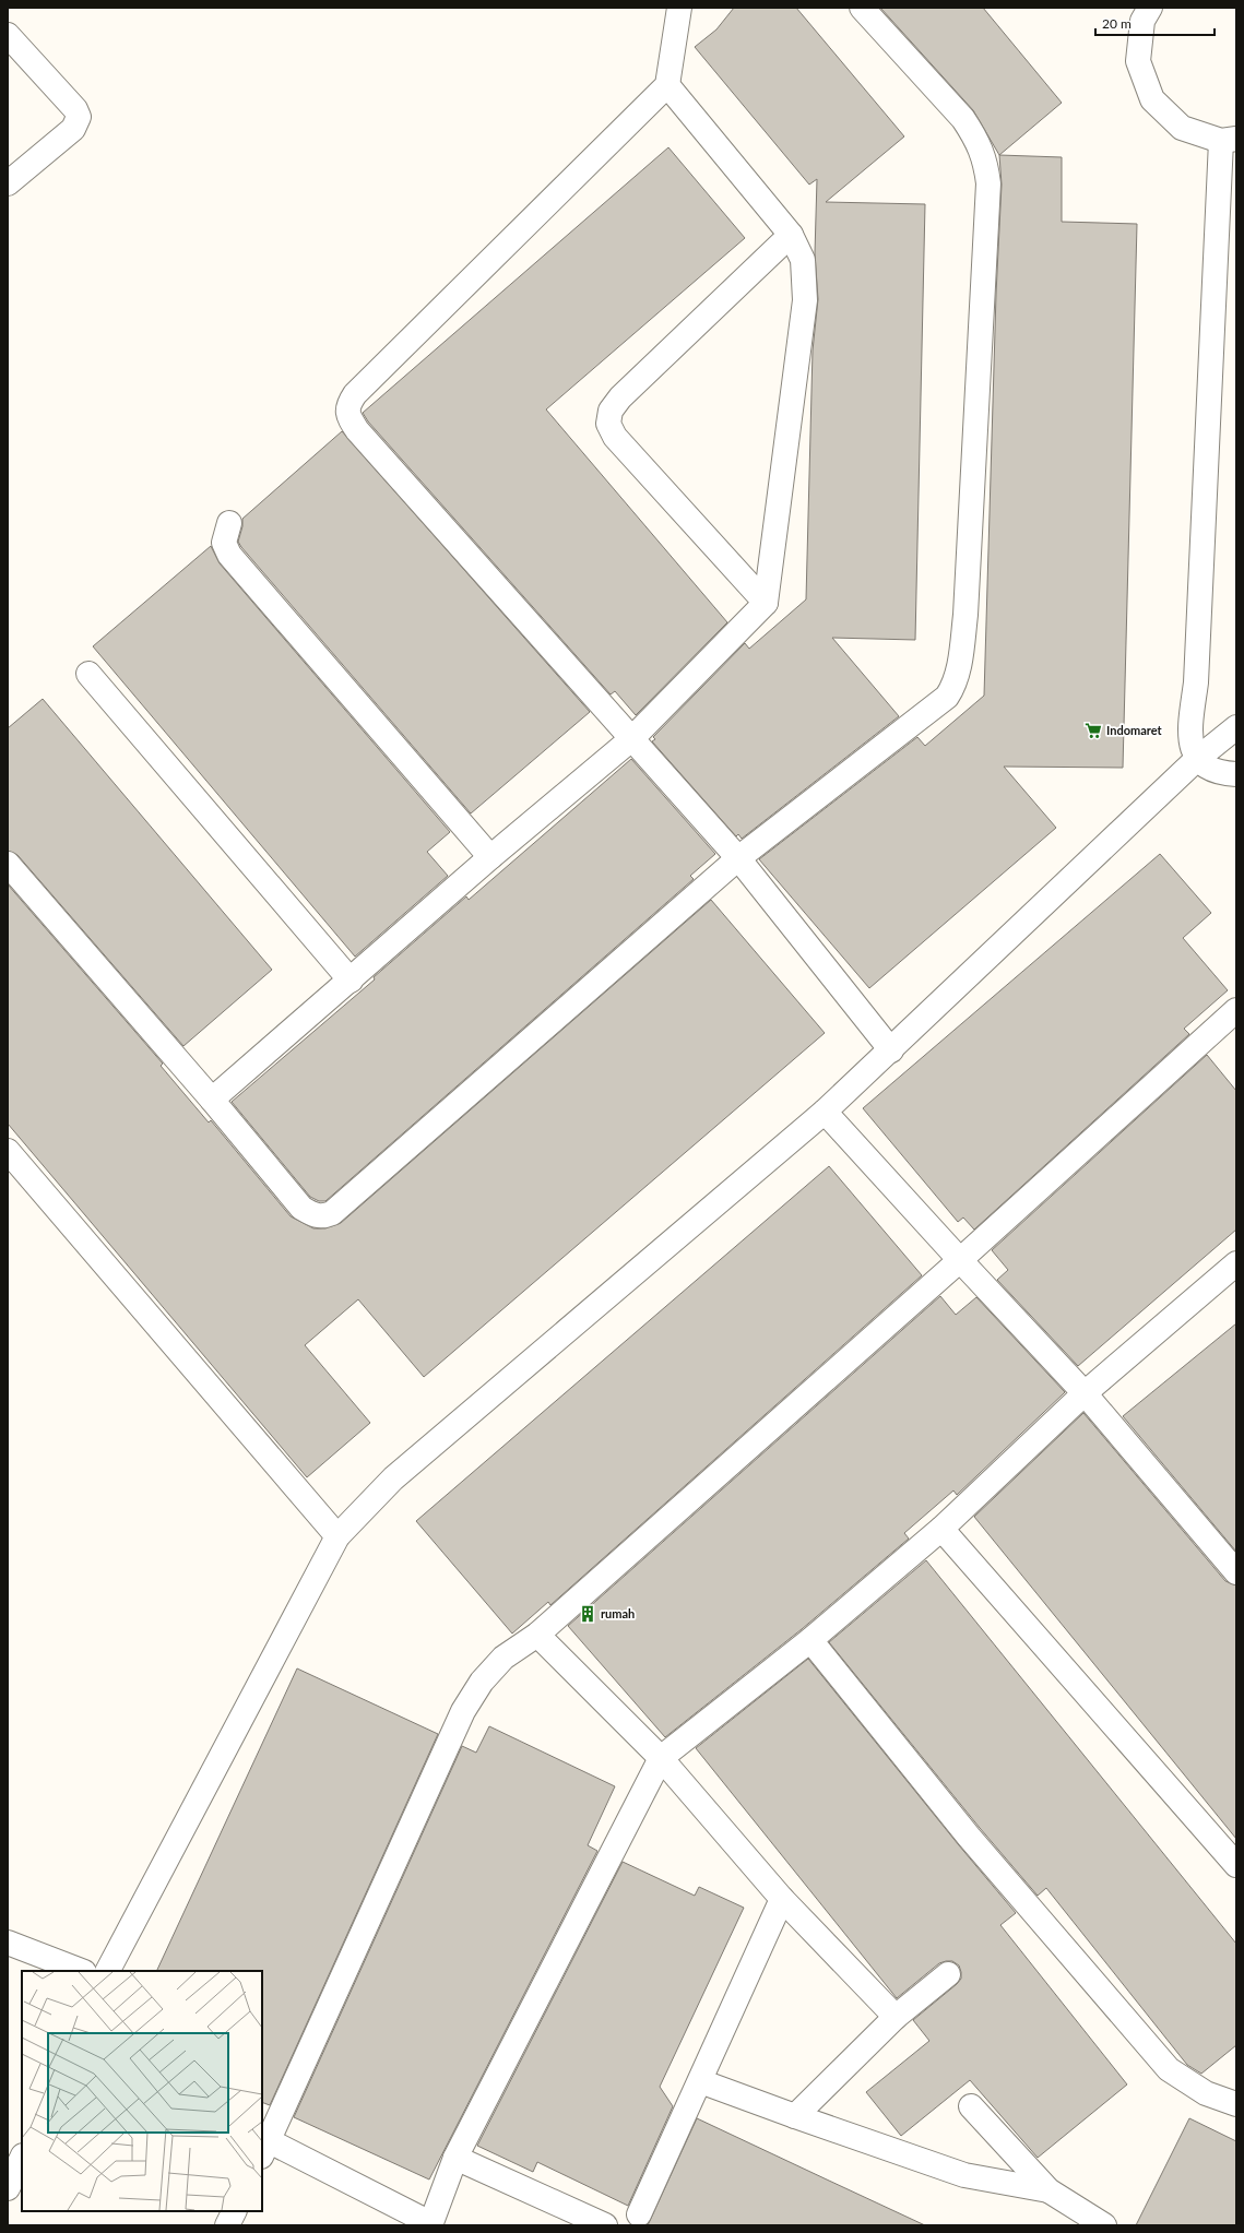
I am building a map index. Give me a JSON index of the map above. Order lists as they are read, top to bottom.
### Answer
{
  "places": {
    "supermarket": ["Indomaret"],
    "building": ["rumah"]
  },
  "scale_bar": "20 m"
}
